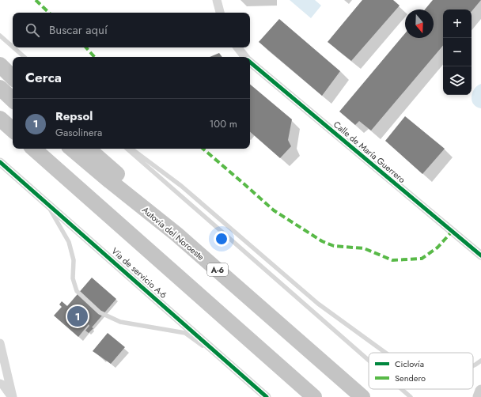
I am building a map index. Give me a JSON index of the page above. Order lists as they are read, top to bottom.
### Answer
{
  "streets": {
    "highway": ["Autovía del Noroeste", "A-6"],
    "street": ["Calle de María Guerrero", "Vía de servicio A-6"]
  },
  "legend": ["Ciclovía", "Sendero"],
  "north": "bottom",
  "page": {
    "map_buttons": ["+", "−"],
    "search": "Buscar aquí",
    "heading": "Cerca",
    "list": [
      {
        "mark": "1",
        "name": "Repsol",
        "note": "Gasolinera",
        "value": "100 m"
      }
    ],
    "pins": "1"
  }
}
